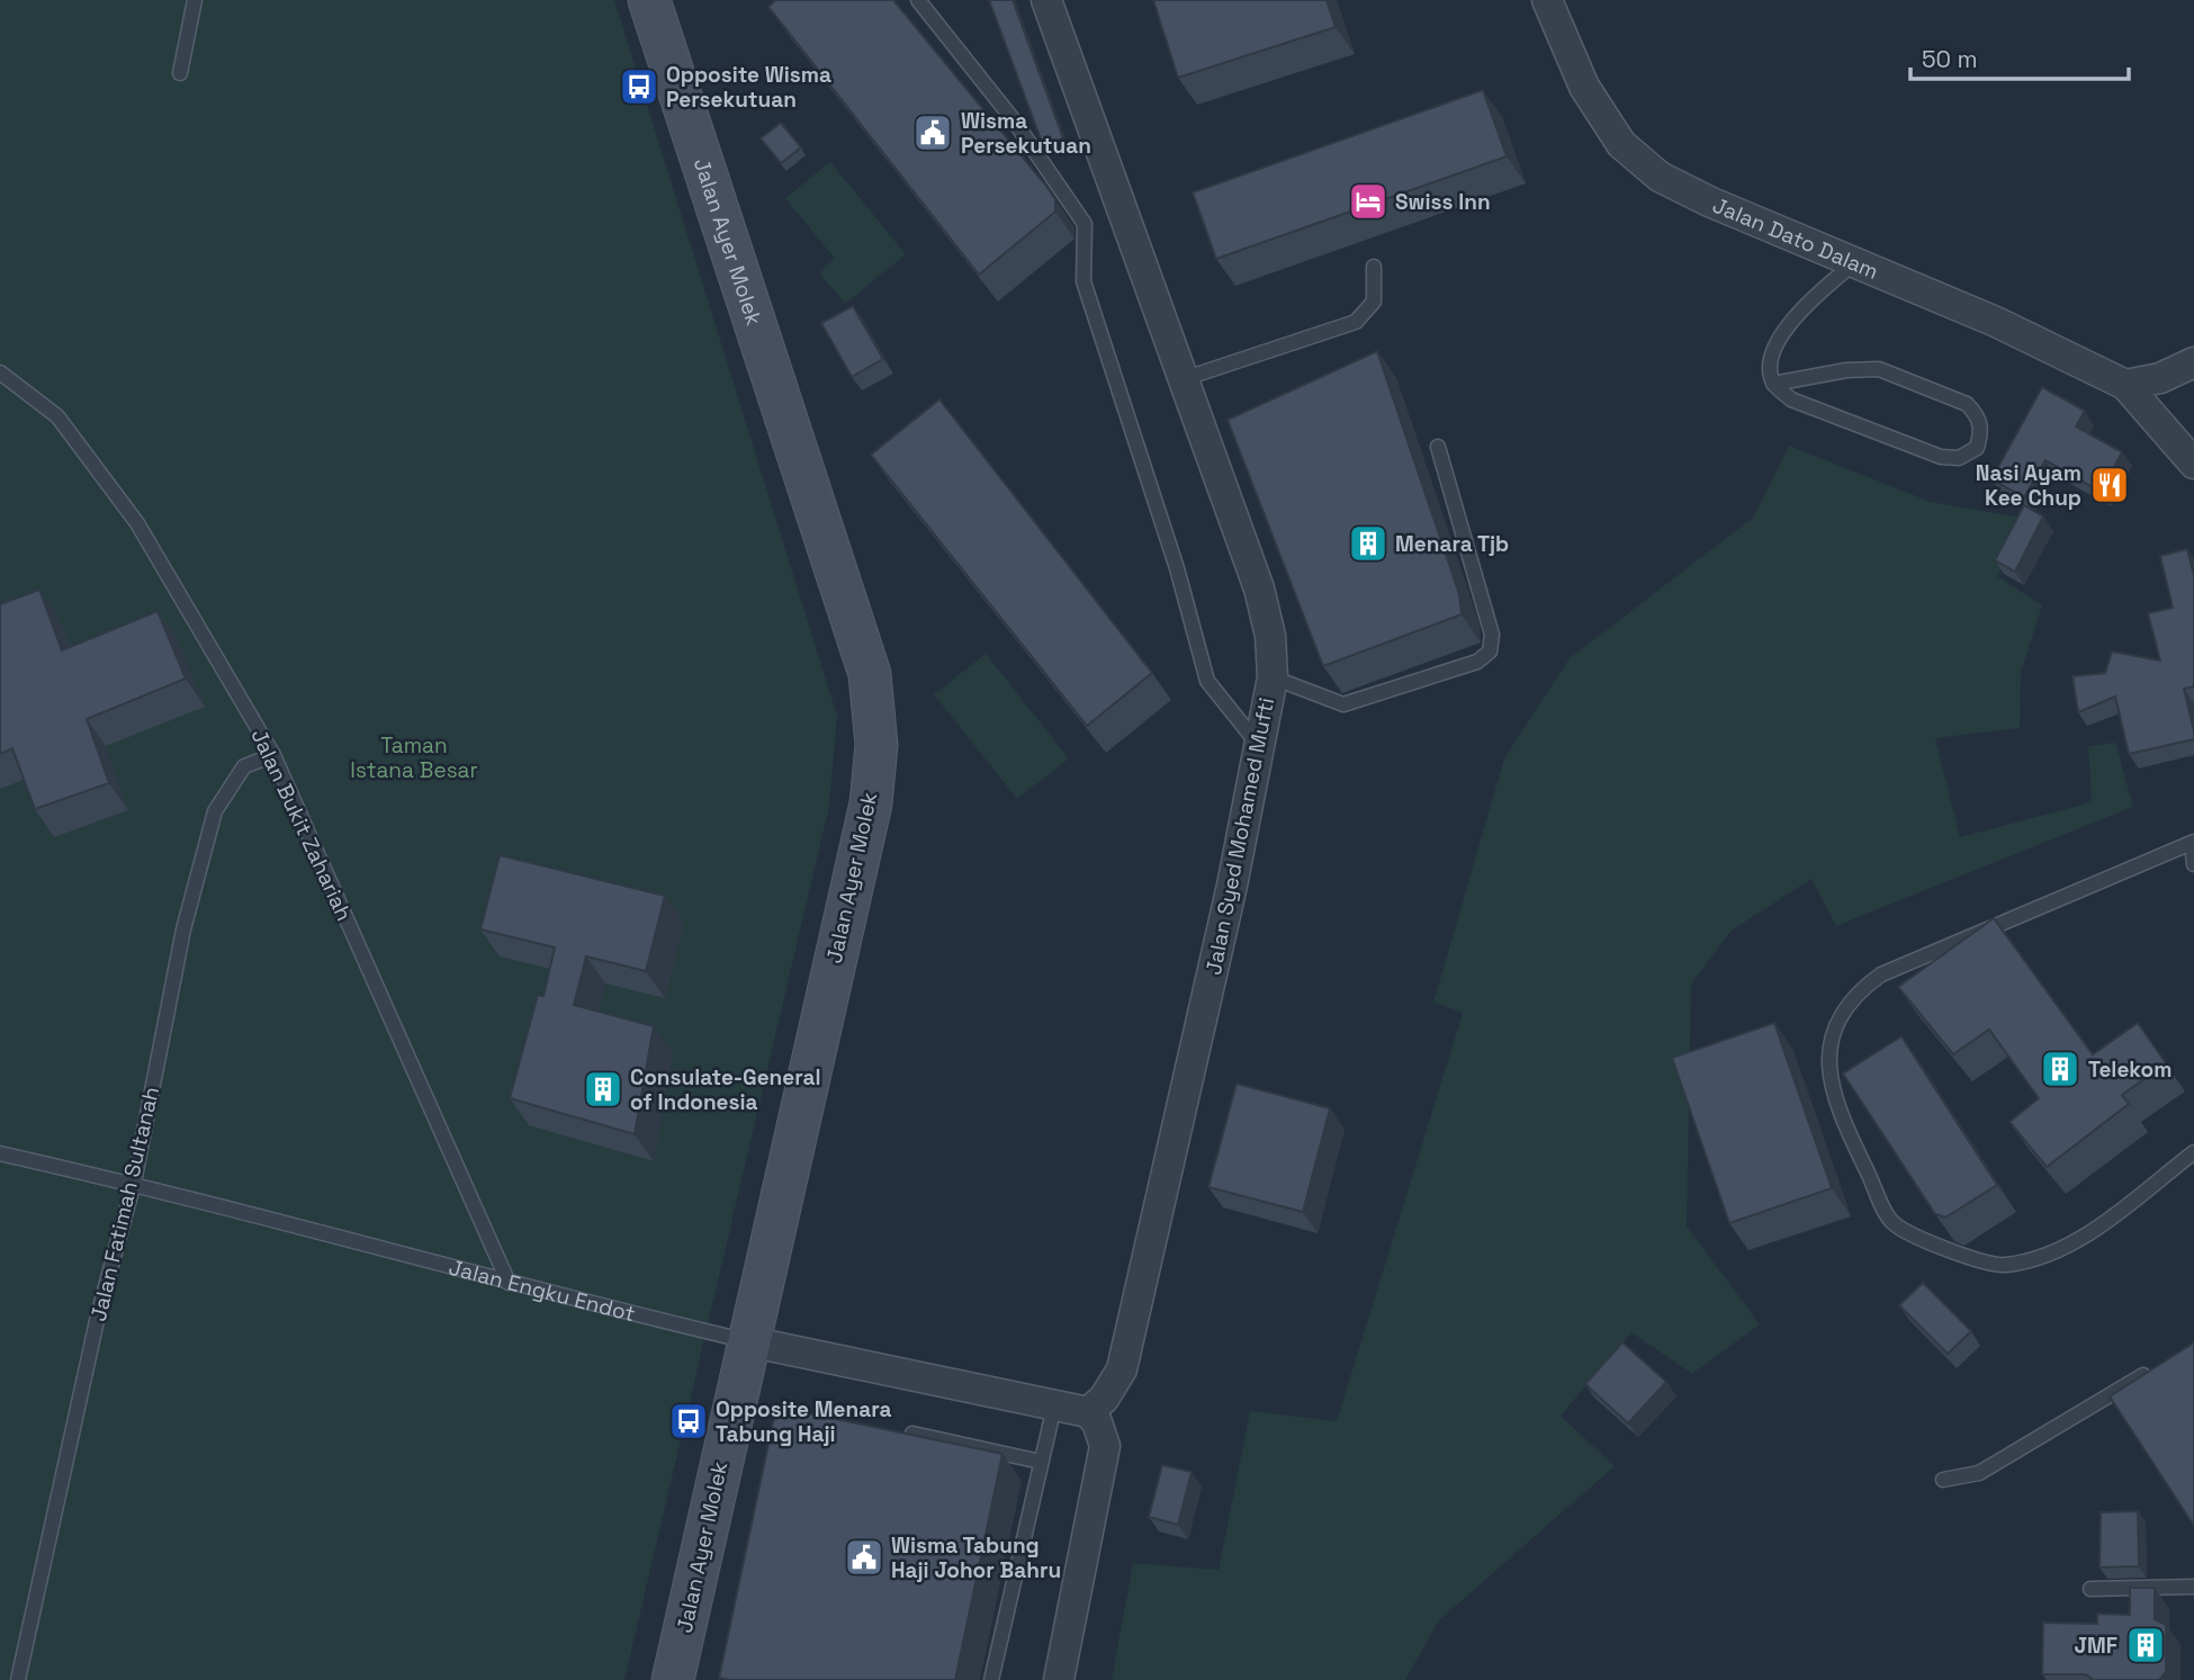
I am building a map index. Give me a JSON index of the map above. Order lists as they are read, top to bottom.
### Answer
{
  "streets": {
    "main road": ["Jalan Ayer Molek"],
    "street": ["Jalan Dato Dalam", "Jalan Syed Mohamed Mufti", "Jalan Engku Endot"],
    "lane": ["Jalan Bukit Zahariah", "Jalan Fatimah Sultanah"]
  },
  "crossings": [
    ["Jalan Ayer Molek", "Jalan Engku Endot"],
    ["Jalan Bukit Zahariah", "Jalan Fatimah Sultanah"],
    ["Jalan Bukit Zahariah", "Jalan Engku Endot"],
    ["Jalan Syed Mohamed Mufti", "Jalan Engku Endot"],
    ["Jalan Fatimah Sultanah", "Jalan Engku Endot"]
  ],
  "parks": ["Taman Istana Besar"],
  "places": {
    "bus stop": ["Opposite Wisma Persekutuan", "Opposite Menara Tabung Haji"],
    "public building": ["Wisma Persekutuan", "Wisma Tabung Haji Johor Bahru"],
    "hotel": ["Swiss Inn"],
    "restaurant": ["Nasi Ayam Kee Chup"],
    "building": [
      "Menara Tjb",
      "Telekom",
      "Consulate-General of Indonesia",
      "JMF"
    ]
  },
  "scale_bar": "50 m"
}
